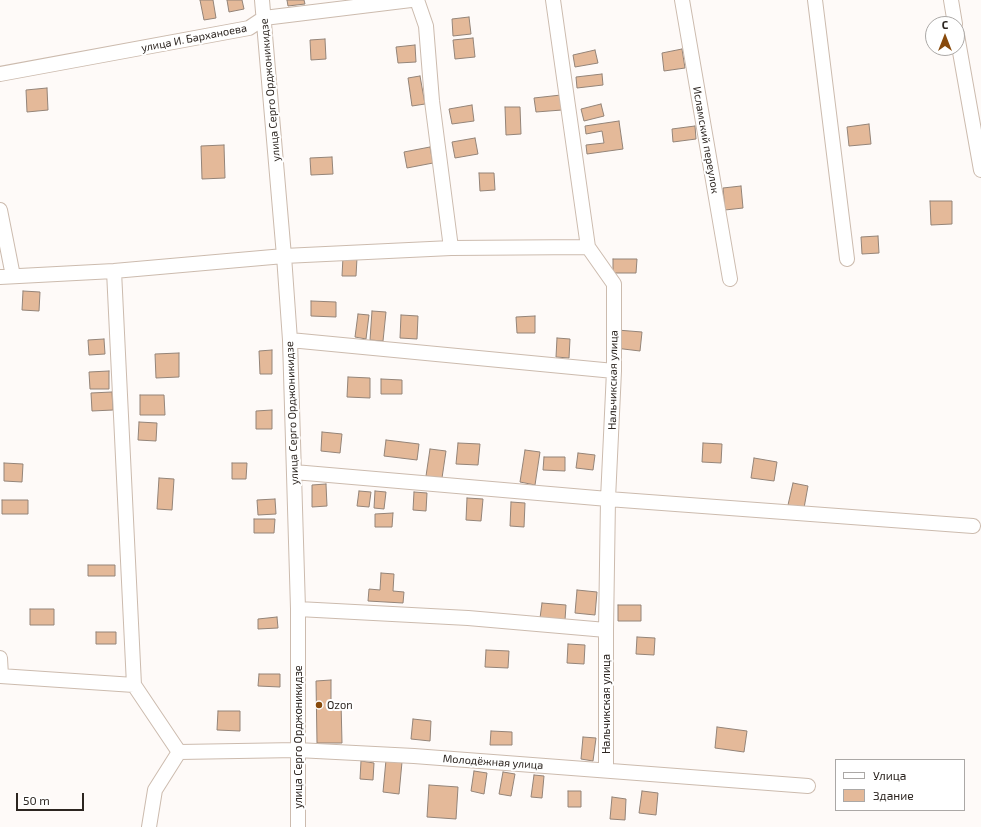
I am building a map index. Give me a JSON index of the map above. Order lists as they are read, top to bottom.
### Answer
{
  "streets": {
    "street": [
      "улица И. Барханоева",
      "улица Серго Орджоникидзе",
      "Исламский переулок",
      "Нальчикская улица",
      "Молодёжная улица"
    ]
  },
  "crossings": [
    ["улица И. Барханоева", "улица Серго Орджоникидзе"],
    ["улица Серго Орджоникидзе", "Молодёжная улица"],
    ["Нальчикская улица", "Молодёжная улица"]
  ],
  "places": ["Ozon"],
  "legend": ["Улица", "Здание"],
  "scale_bar": "50 m",
  "north": "top"
}
